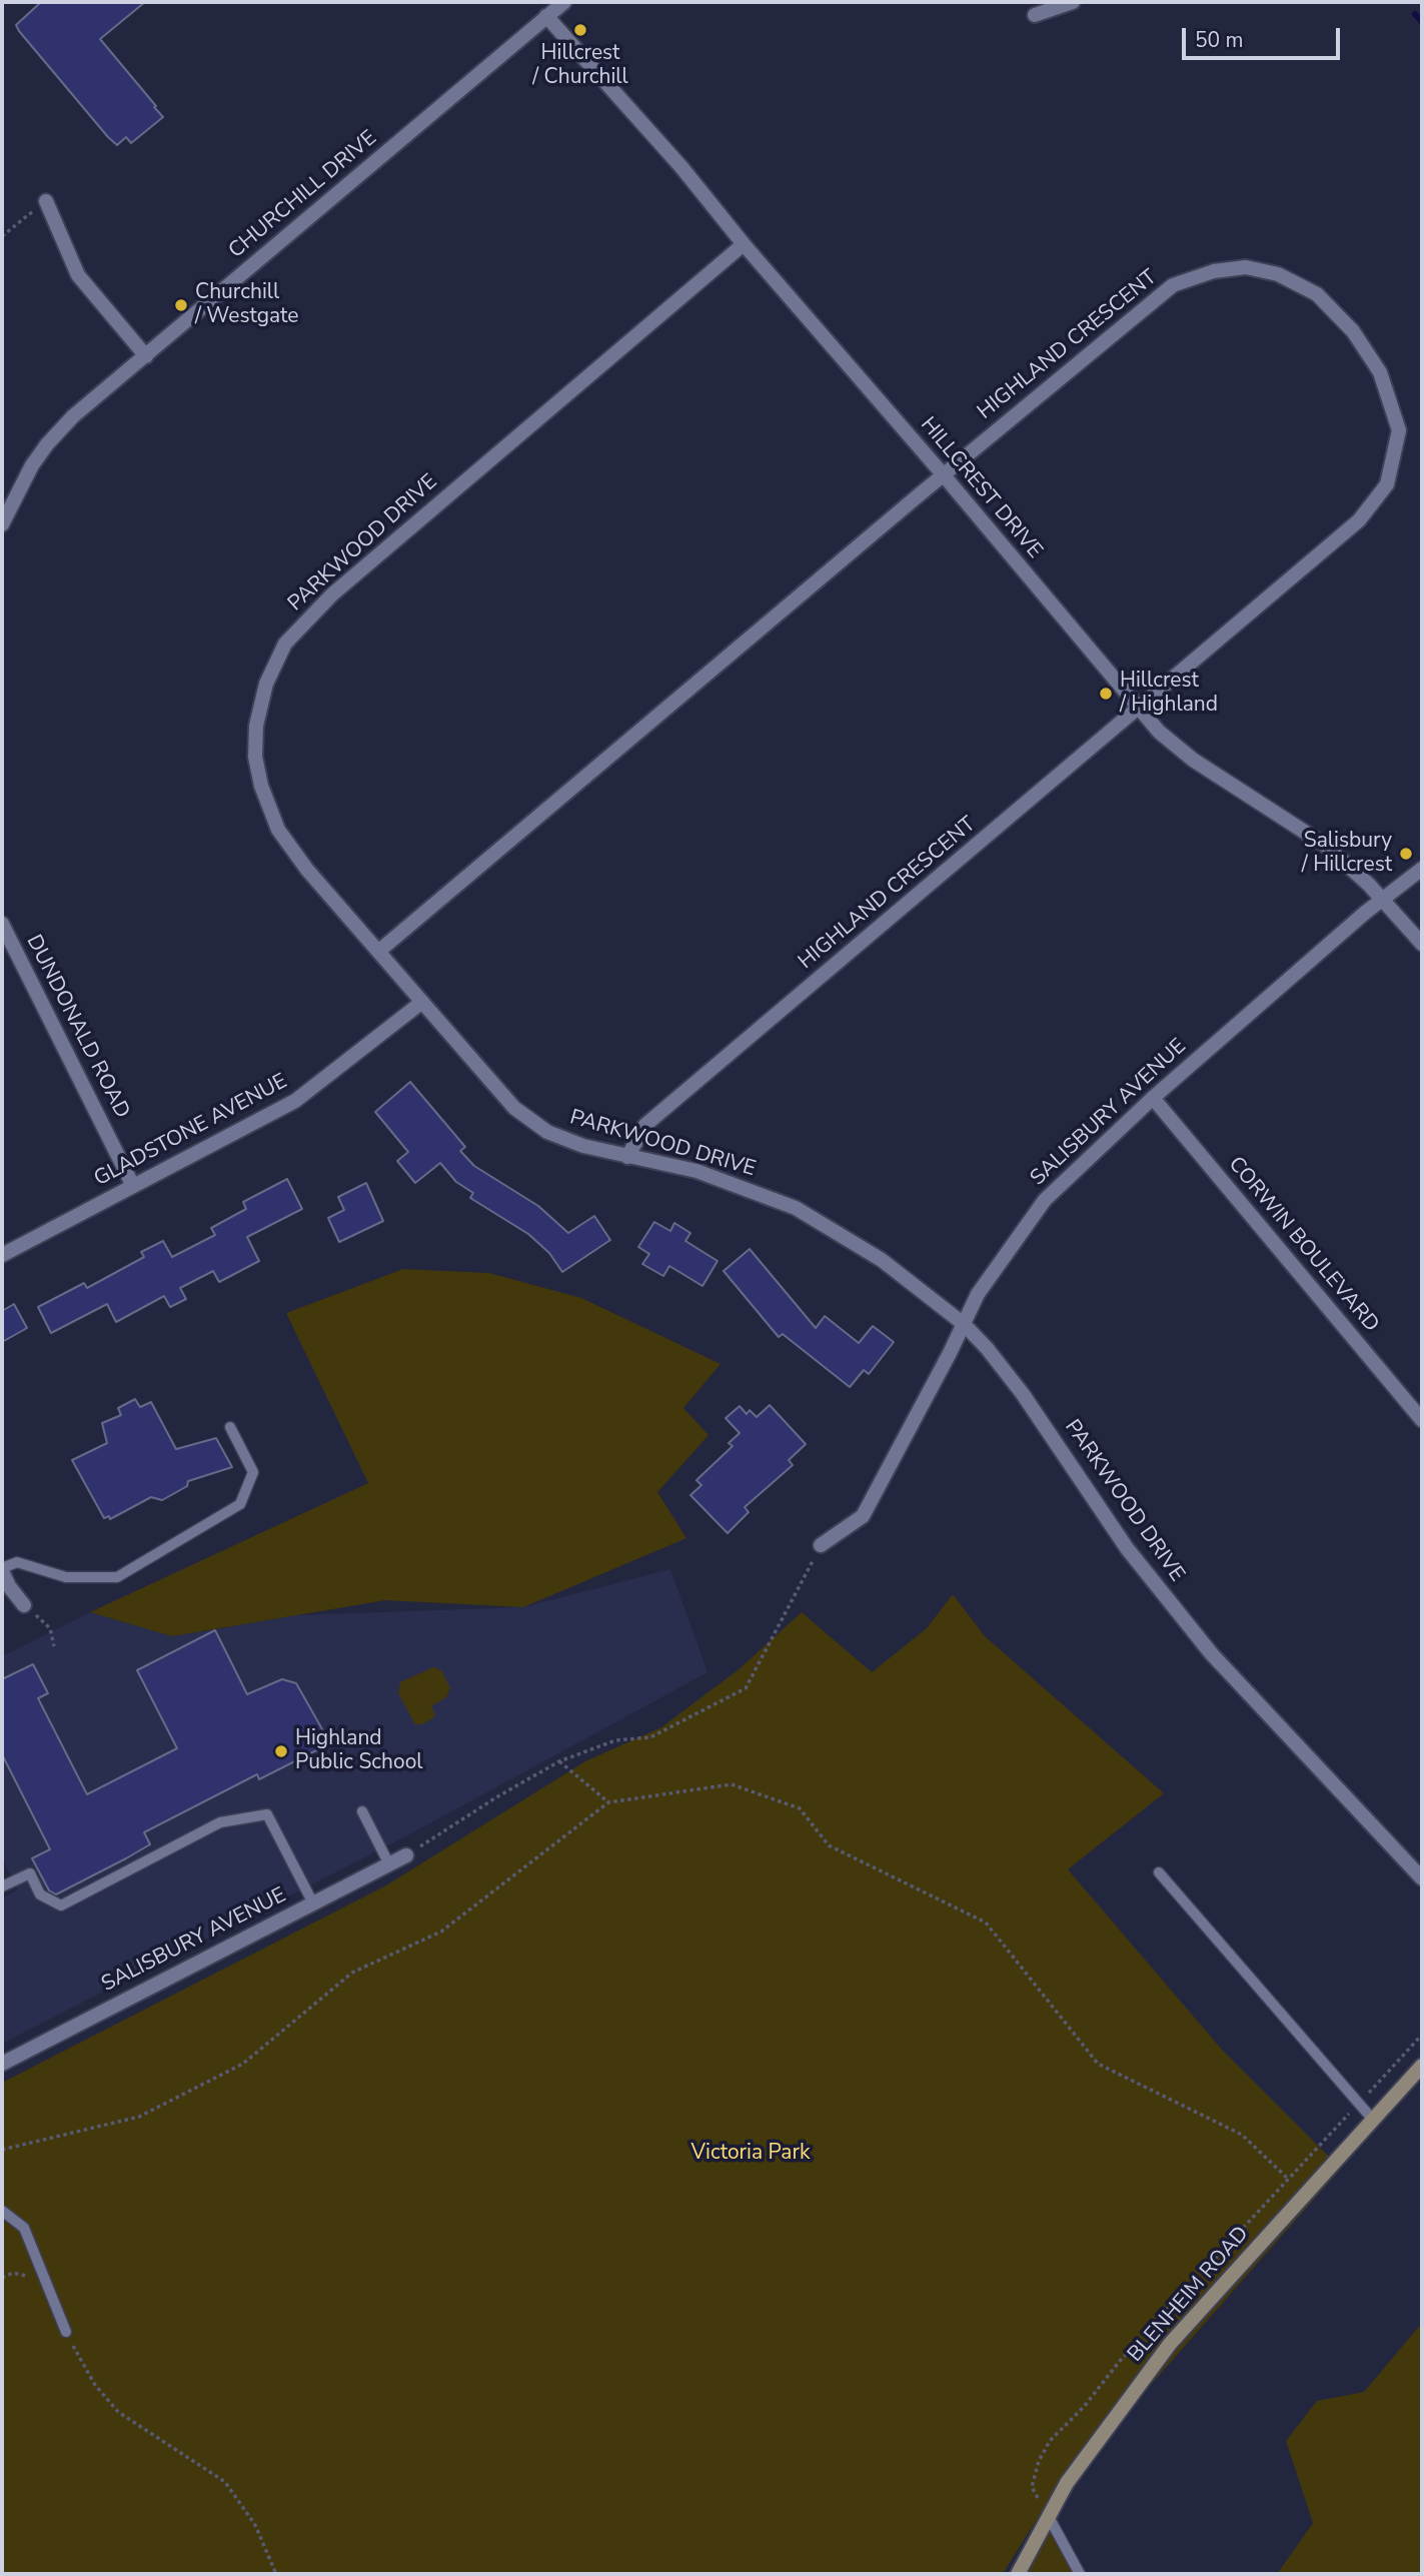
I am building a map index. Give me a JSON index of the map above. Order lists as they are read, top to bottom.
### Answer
{
  "streets": {
    "main road": ["BLENHEIM ROAD"],
    "street": [
      "CHURCHILL DRIVE",
      "HIGHLAND CRESCENT",
      "HILLCREST DRIVE",
      "PARKWOOD DRIVE",
      "DUNDONALD ROAD",
      "SALISBURY AVENUE",
      "GLADSTONE AVENUE",
      "CORWIN BOULEVARD"
    ]
  },
  "crossings": [
    ["CHURCHILL DRIVE", "HILLCREST DRIVE"],
    ["HIGHLAND CRESCENT", "HILLCREST DRIVE"],
    ["HIGHLAND CRESCENT", "PARKWOOD DRIVE"],
    ["HILLCREST DRIVE", "PARKWOOD DRIVE"],
    ["HILLCREST DRIVE", "SALISBURY AVENUE"],
    ["PARKWOOD DRIVE", "SALISBURY AVENUE"],
    ["PARKWOOD DRIVE", "GLADSTONE AVENUE"],
    ["DUNDONALD ROAD", "GLADSTONE AVENUE"],
    ["SALISBURY AVENUE", "CORWIN BOULEVARD"]
  ],
  "parks": ["Victoria Park"],
  "places": [
    "Hillcrest / Churchill",
    "Churchill / Westgate",
    "Hillcrest / Highland",
    "Salisbury / Hillcrest",
    "Highland Public School"
  ],
  "scale_bar": "50 m"
}
